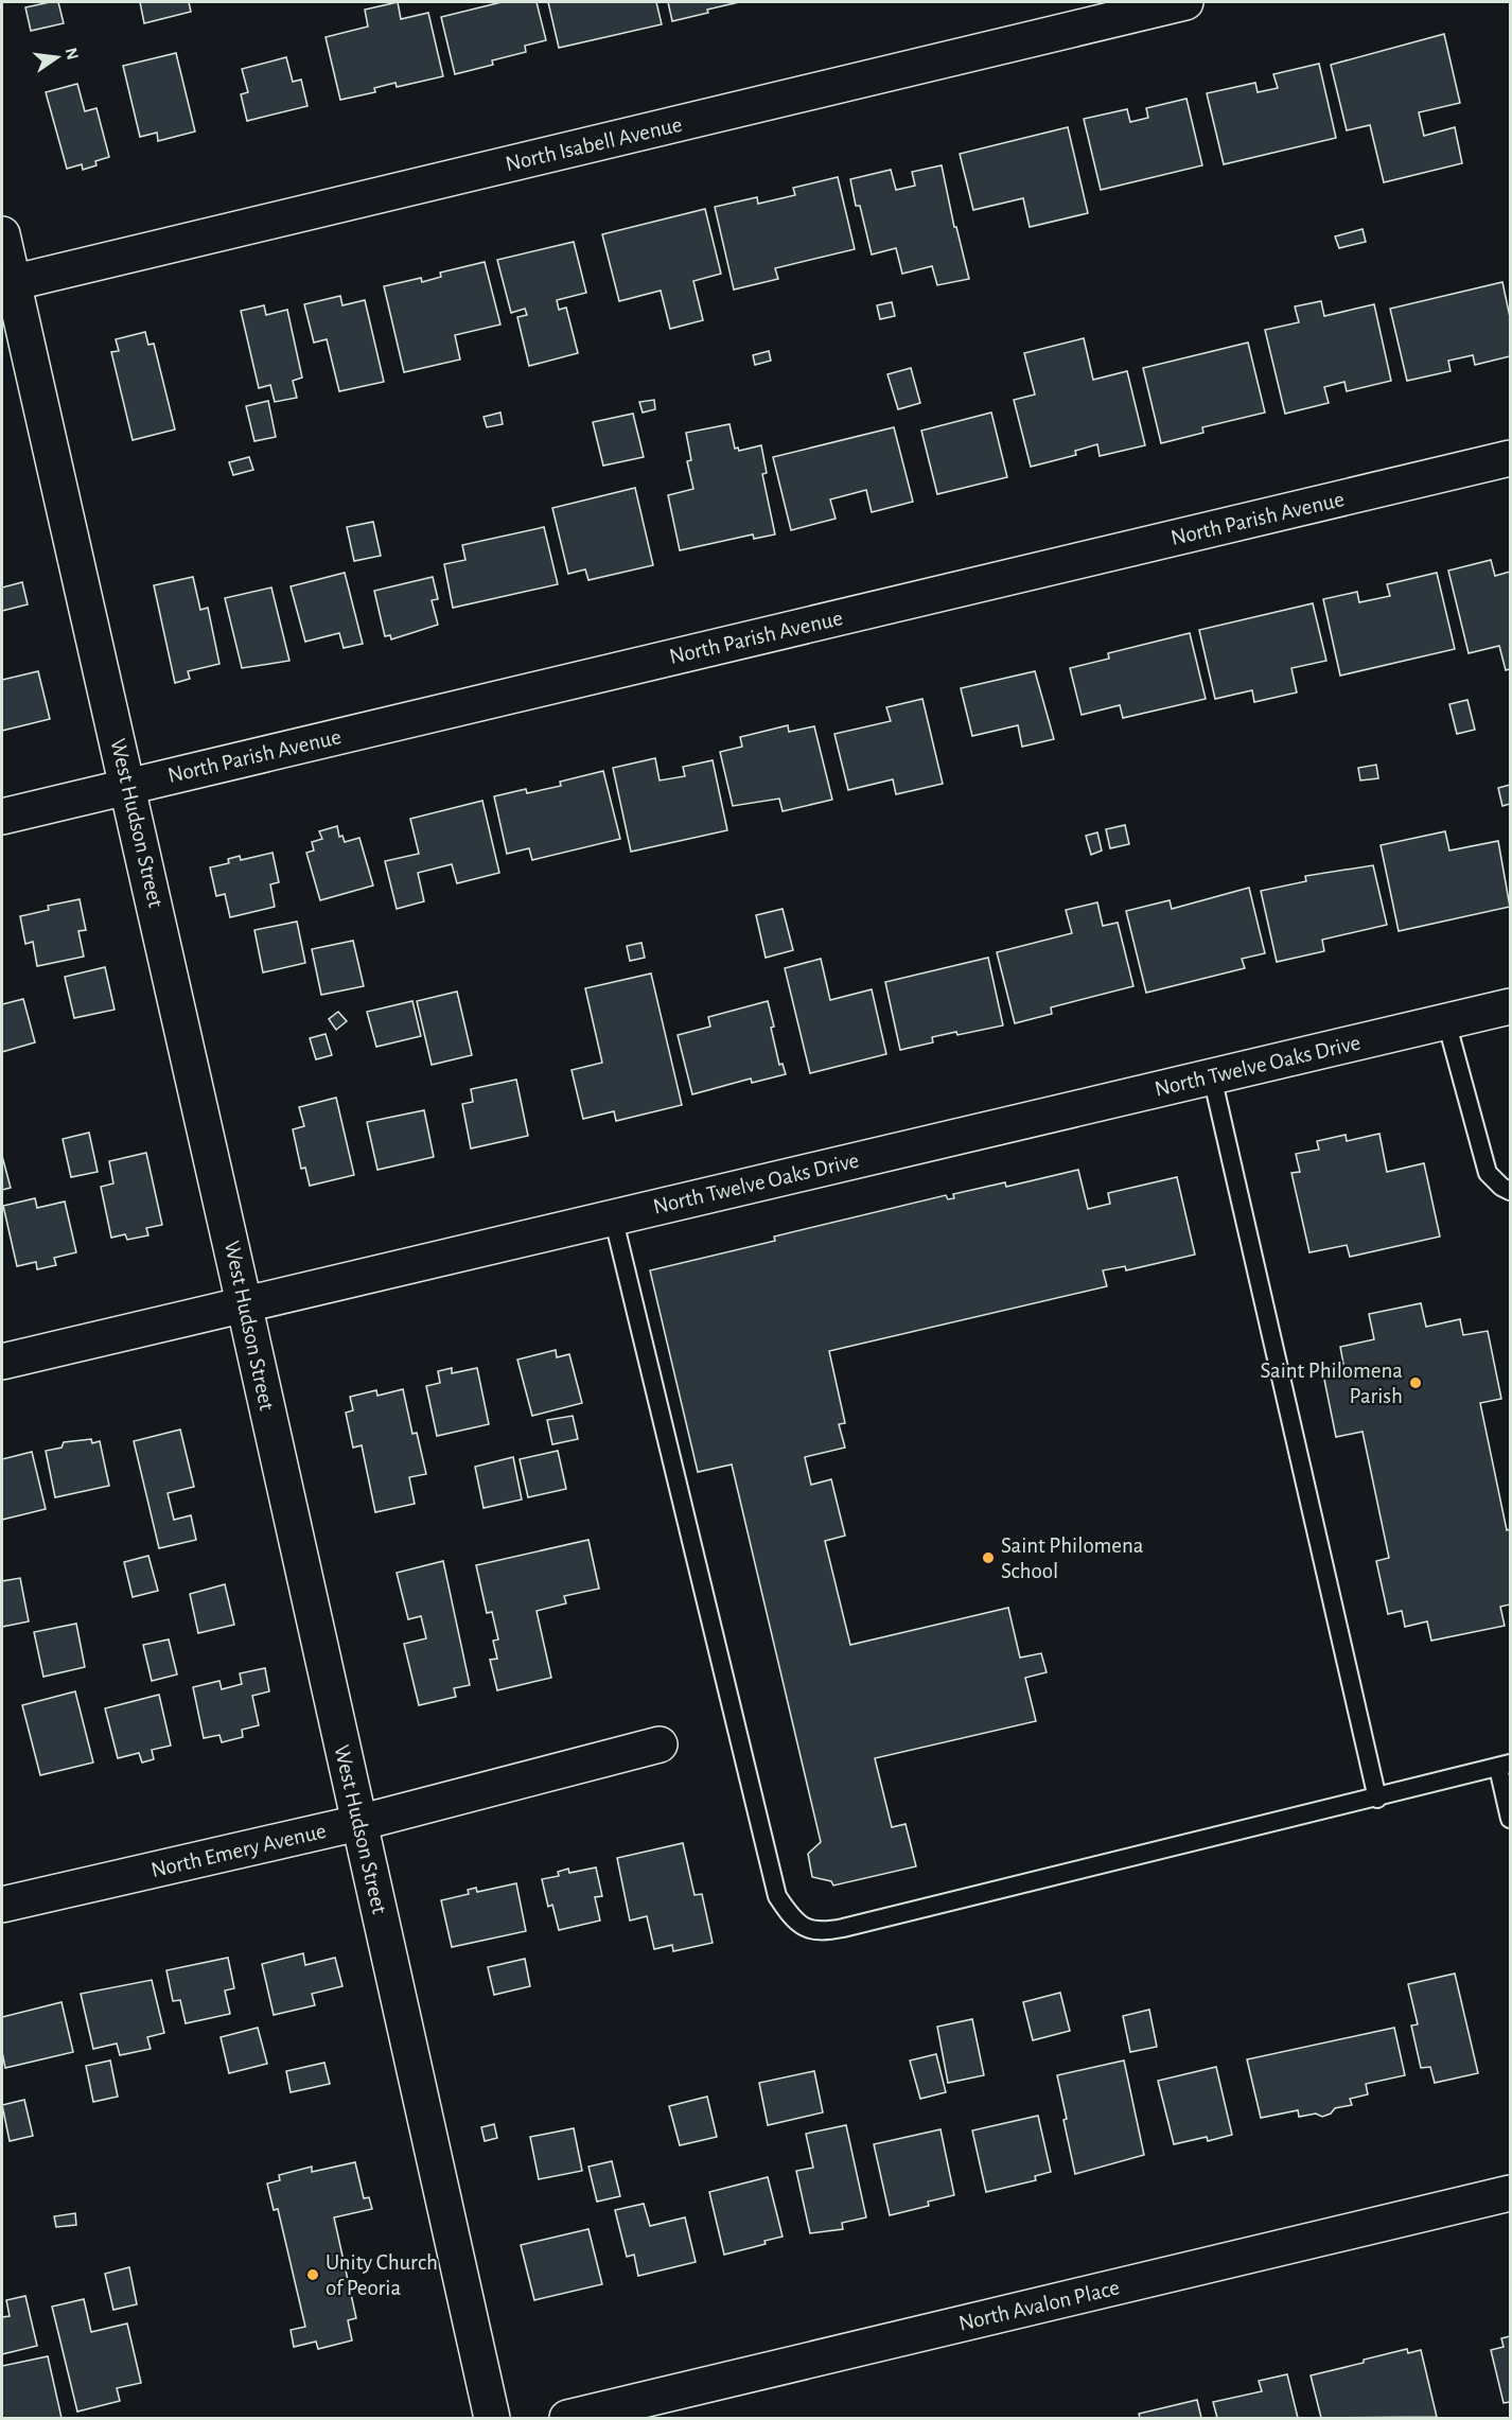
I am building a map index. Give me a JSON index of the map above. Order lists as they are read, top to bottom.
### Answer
{
  "streets": {
    "street": [
      "North Isabell Avenue",
      "North Parish Avenue",
      "West Hudson Street",
      "North Twelve Oaks Drive",
      "North Emery Avenue",
      "North Avalon Place"
    ]
  },
  "crossings": [
    ["North Isabell Avenue", "West Hudson Street"],
    ["North Parish Avenue", "West Hudson Street"],
    ["West Hudson Street", "North Twelve Oaks Drive"],
    ["West Hudson Street", "North Emery Avenue"]
  ],
  "places": ["Saint Philomena Parish", "Saint Philomena School", "Unity Church of Peoria"],
  "north": "right"
}
